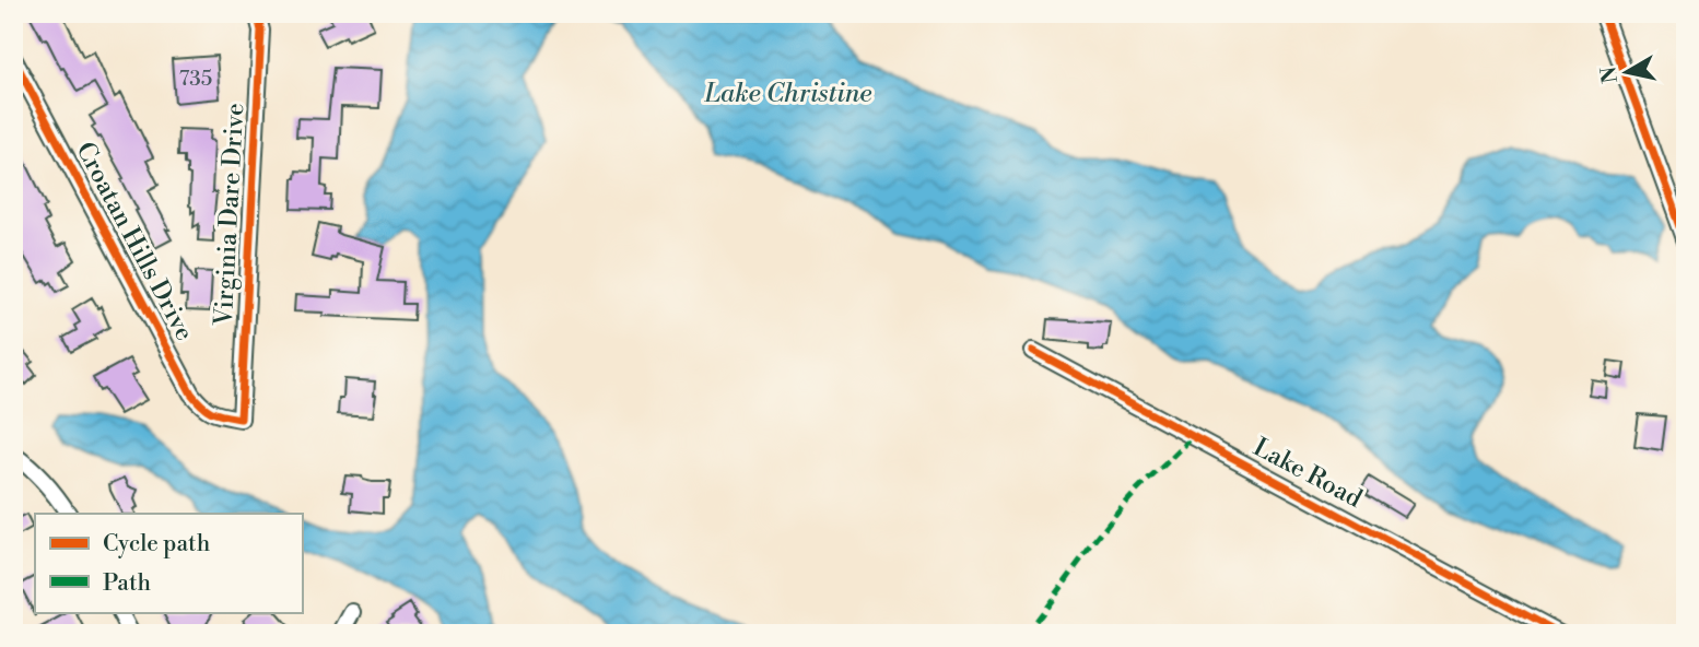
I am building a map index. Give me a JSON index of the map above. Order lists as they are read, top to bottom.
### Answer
{
  "streets": {
    "street": ["Virginia Dare Drive", "Croatan Hills Drive", "Lake Road"]
  },
  "crossings": [
    ["Virginia Dare Drive", "Croatan Hills Drive"]
  ],
  "water": ["Lake Christine"],
  "house_numbers": ["735"],
  "legend": ["Cycle path", "Path"],
  "north": "left"
}
